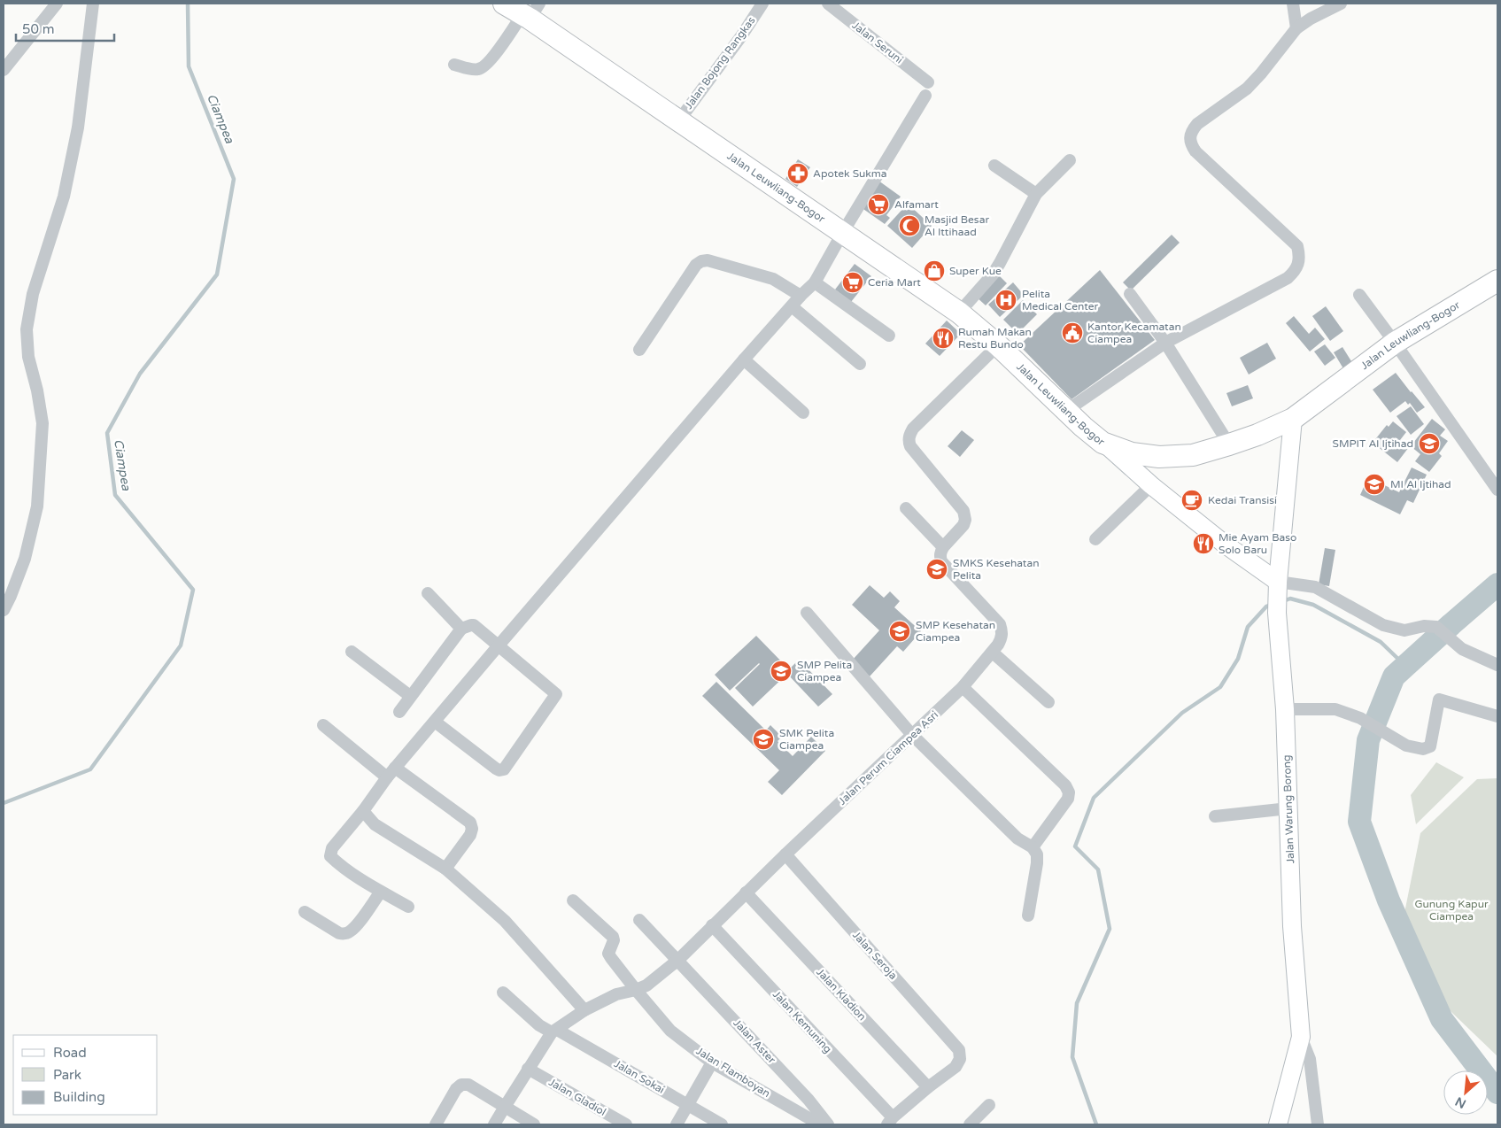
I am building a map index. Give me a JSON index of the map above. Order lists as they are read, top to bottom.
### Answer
{
  "streets": {
    "highway": ["Jalan Leuwliang-Bogor"],
    "main road": ["Jalan Warung Borong"],
    "street": [
      "Jalan Seruni",
      "Jalan Bojong Rangkas",
      "Jalan Perum Ciampea Asri",
      "Jalan Seroja",
      "Jalan Kladion",
      "Jalan Kemuning",
      "Jalan Aster",
      "Jalan Flamboyan",
      "Jalan Sokai",
      "Jalan Gladiol"
    ]
  },
  "crossings": [
    ["Jalan Bojong Rangkas", "Jalan Leuwliang-Bogor"],
    ["Jalan Leuwliang-Bogor", "Jalan Warung Borong"],
    ["Jalan Perum Ciampea Asri", "Jalan Seroja"],
    ["Jalan Perum Ciampea Asri", "Jalan Kladion"],
    ["Jalan Perum Ciampea Asri", "Jalan Kemuning"],
    ["Jalan Perum Ciampea Asri", "Jalan Aster"],
    ["Jalan Perum Ciampea Asri", "Jalan Flamboyan"],
    ["Jalan Perum Ciampea Asri", "Jalan Sokai"],
    ["Jalan Perum Ciampea Asri", "Jalan Gladiol"],
    ["Jalan Seroja", "Jalan Kladion"]
  ],
  "water": ["Ciampea"],
  "parks": ["Gunung Kapur Ciampea"],
  "places": {
    "pharmacy": ["Apotek Sukma"],
    "supermarket": ["Alfamart", "Ceria Mart"],
    "mosque": ["Masjid Besar Al Ittihaad"],
    "shop": ["Super Kue"],
    "hospital": ["Pelita Medical Center"],
    "public building": ["Kantor Kecamatan Ciampea"],
    "restaurant": ["Rumah Makan Restu Bundo", "Mie Ayam Baso Solo Baru"],
    "school or university": [
      "SMPIT Al Ijtihad",
      "MI Al Ijtihad",
      "SMKS Kesehatan Pelita",
      "SMP Kesehatan Ciampea",
      "SMP Pelita Ciampea",
      "SMK Pelita Ciampea"
    ],
    "cafe": ["Kedai Transisi"]
  },
  "legend": ["Road", "Park", "Building"],
  "scale_bar": "50 m",
  "north": "bottom left"
}
